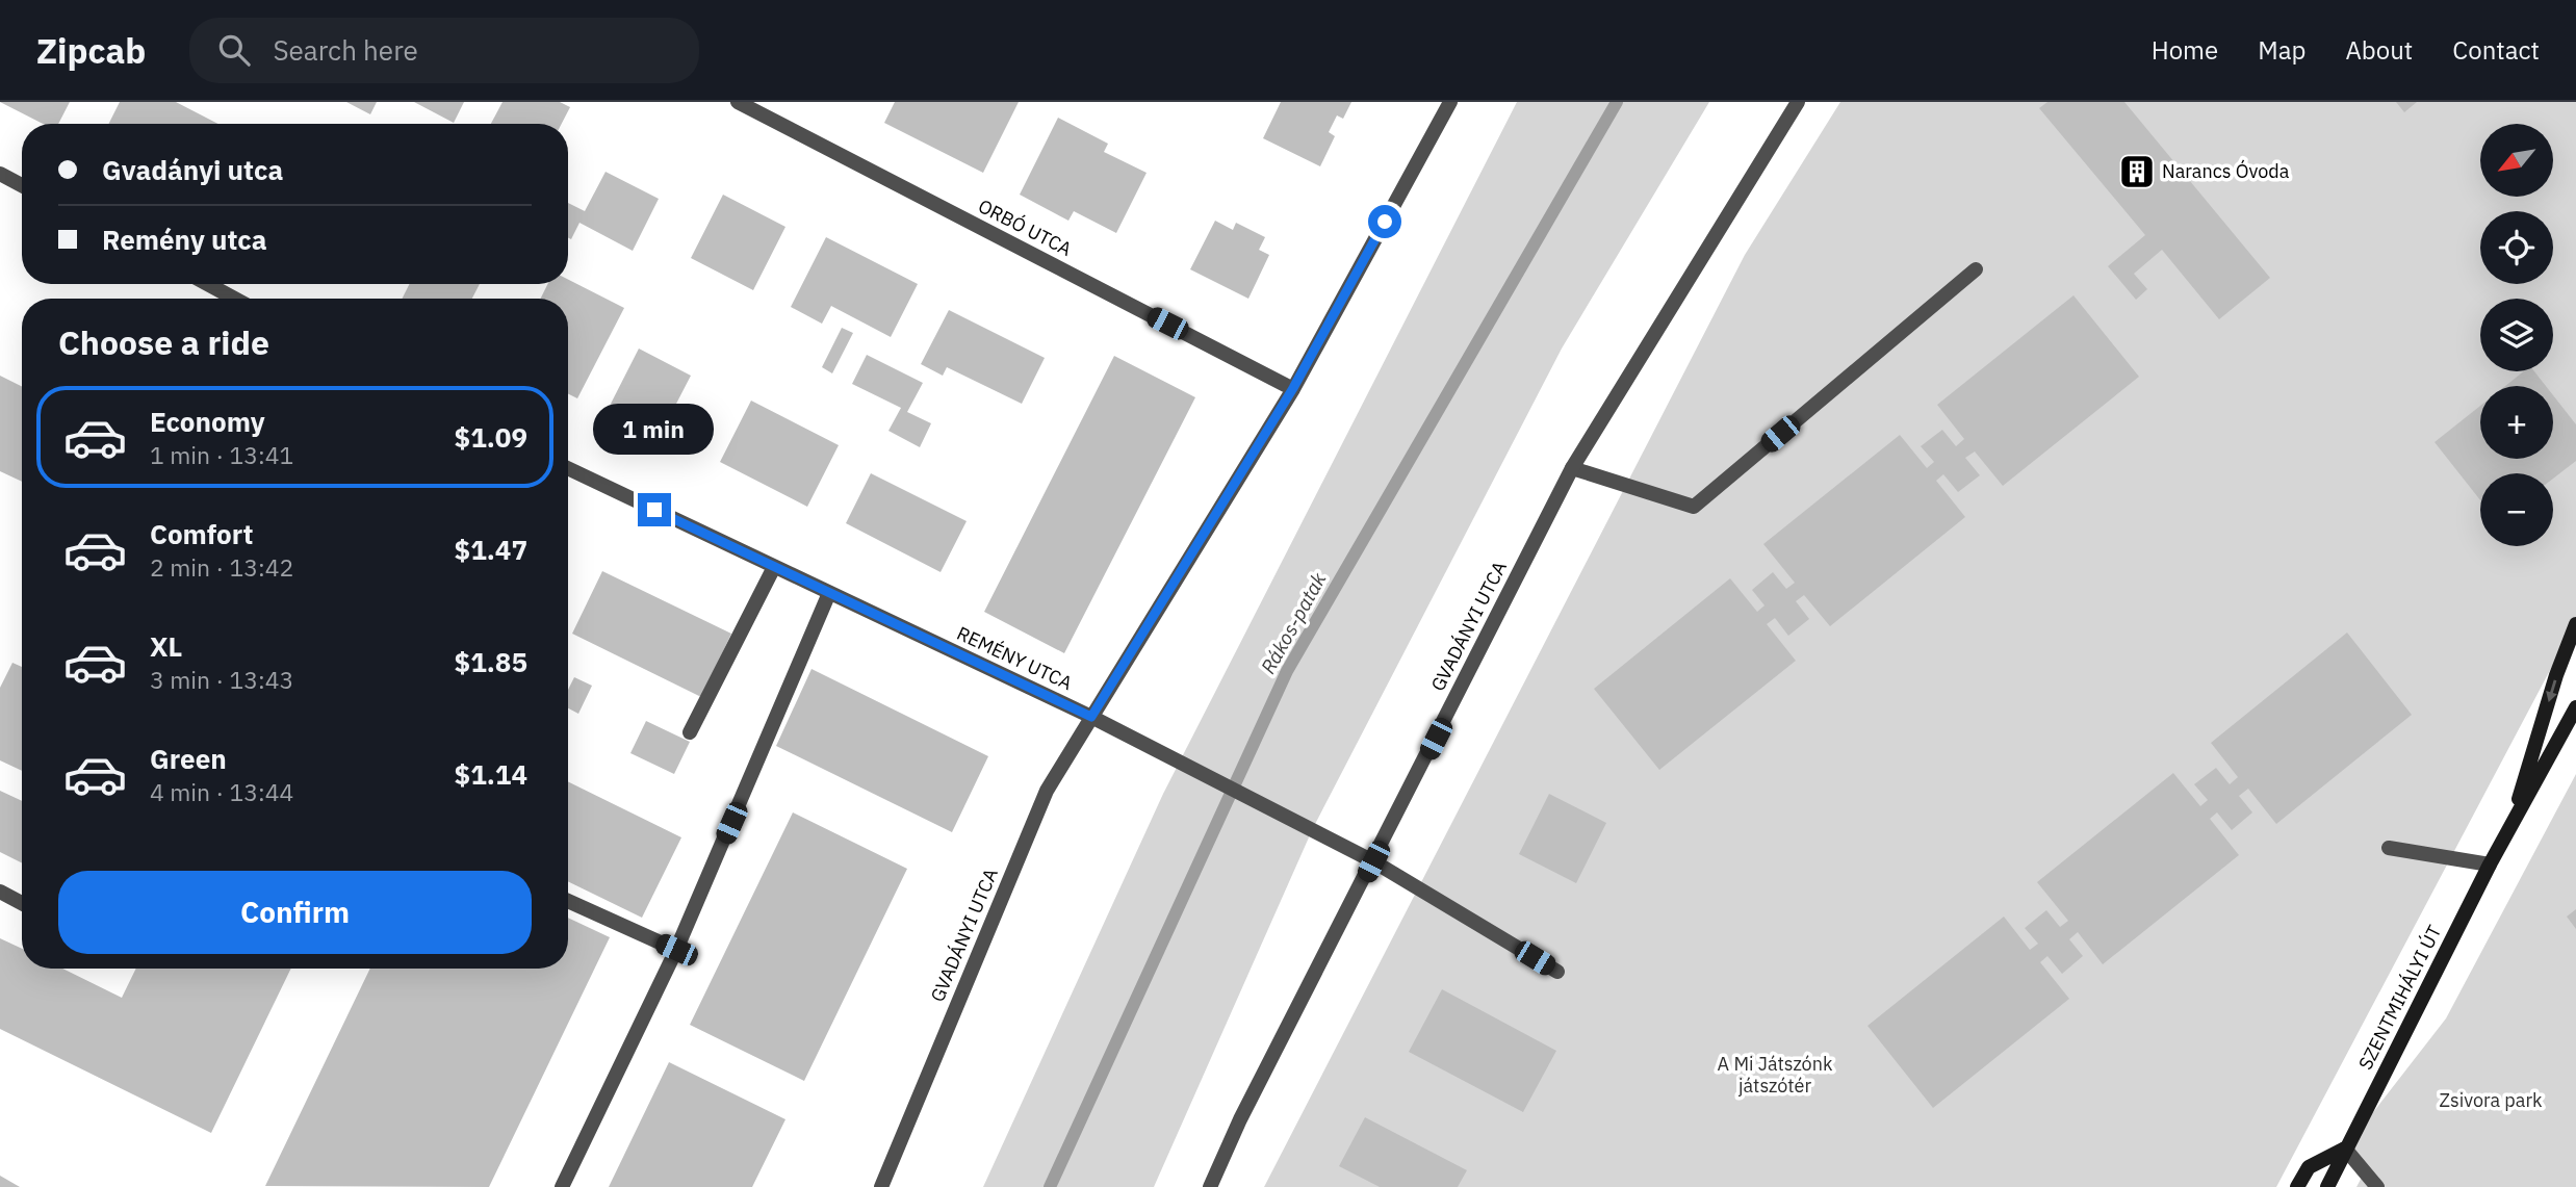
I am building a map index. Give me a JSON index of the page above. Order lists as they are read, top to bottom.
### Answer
{
  "streets": {
    "street": [
      "ORBÓ UTCA",
      "GVADÁNYI UTCA",
      "REMÉNY UTCA",
      "SZENTMIHÁLYI ÚT"
    ]
  },
  "crossings": [
    ["ORBÓ UTCA", "GVADÁNYI UTCA"],
    ["GVADÁNYI UTCA", "REMÉNY UTCA"]
  ],
  "water": ["Rákos-patak"],
  "parks": ["A Mi Játszónk játszótér", "Zsivora park"],
  "places": {
    "building": ["Narancs Óvoda"]
  },
  "north": "bottom left",
  "page": {
    "header": "Zipcab",
    "search": "Search here",
    "nav": [
      "Home",
      "Map",
      "About",
      "Contact"
    ],
    "map_buttons": ["+", "−"],
    "banner": ["Gvadányi utca", "Remény utca"],
    "heading": "Choose a ride",
    "list": [
      {
        "name": "Economy",
        "note": "1 min · 13:41",
        "value": "$1.09"
      },
      {
        "name": "Comfort",
        "note": "2 min · 13:42",
        "value": "$1.47"
      },
      {
        "name": "XL",
        "note": "3 min · 13:43",
        "value": "$1.85"
      },
      {
        "name": "Green",
        "note": "4 min · 13:44",
        "value": "$1.14"
      }
    ],
    "bubble": "1 min",
    "buttons": "Confirm"
  }
}
